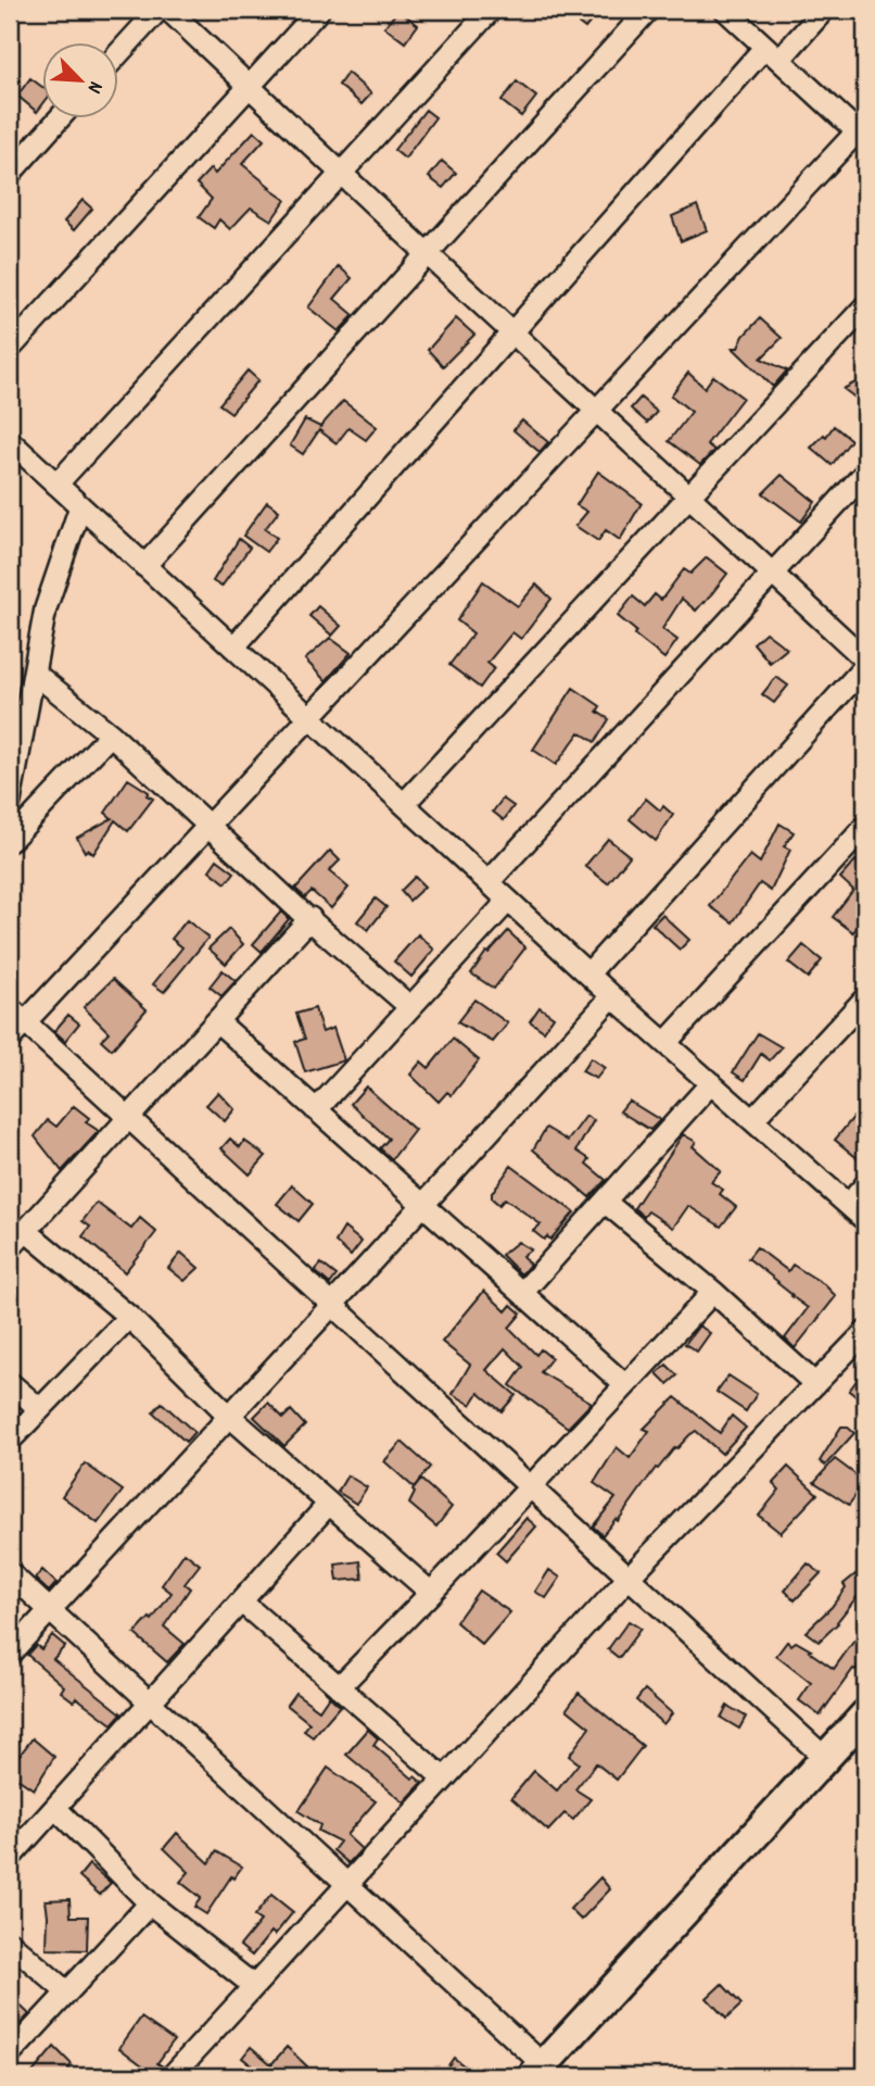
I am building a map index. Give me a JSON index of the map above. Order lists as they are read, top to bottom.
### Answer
{
  "north": "bottom right"
}
